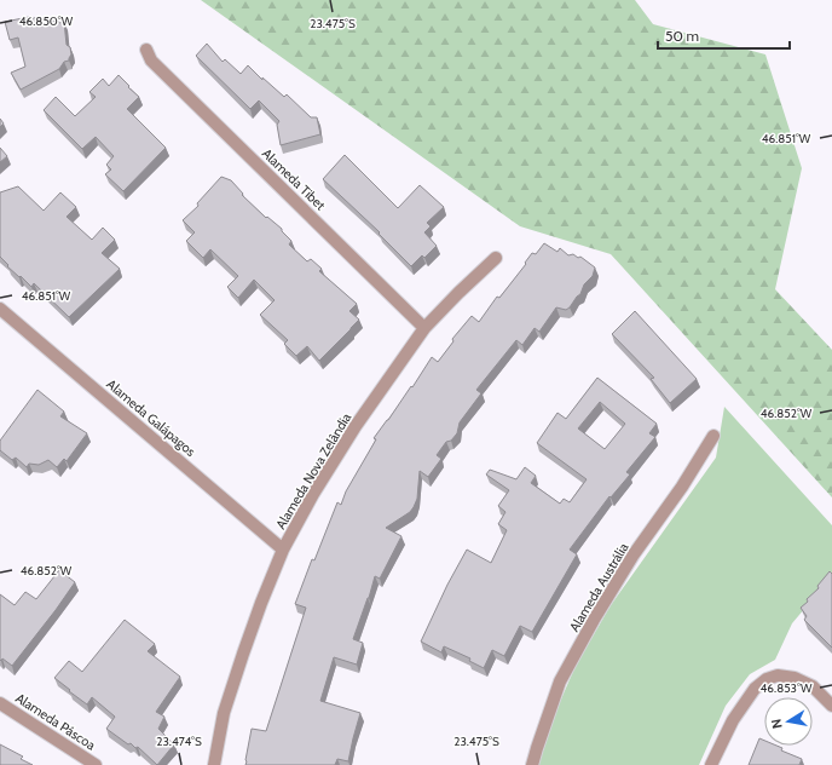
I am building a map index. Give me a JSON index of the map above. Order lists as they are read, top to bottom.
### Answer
{
  "streets": {
    "street": [
      "Alameda Tibet",
      "Alameda Galápagos",
      "Alameda Nova Zelândia",
      "Alameda Austrália",
      "Alameda Páscoa"
    ]
  },
  "crossings": [
    ["Alameda Tibet", "Alameda Nova Zelândia"],
    ["Alameda Galápagos", "Alameda Nova Zelândia"]
  ],
  "scale_bar": "50 m",
  "north": "left",
  "coordinates": [
    "46.850°W",
    "23.475°S",
    "46.851°W",
    "46.852°W",
    "46.853°W",
    "23.474°S"
  ]
}
